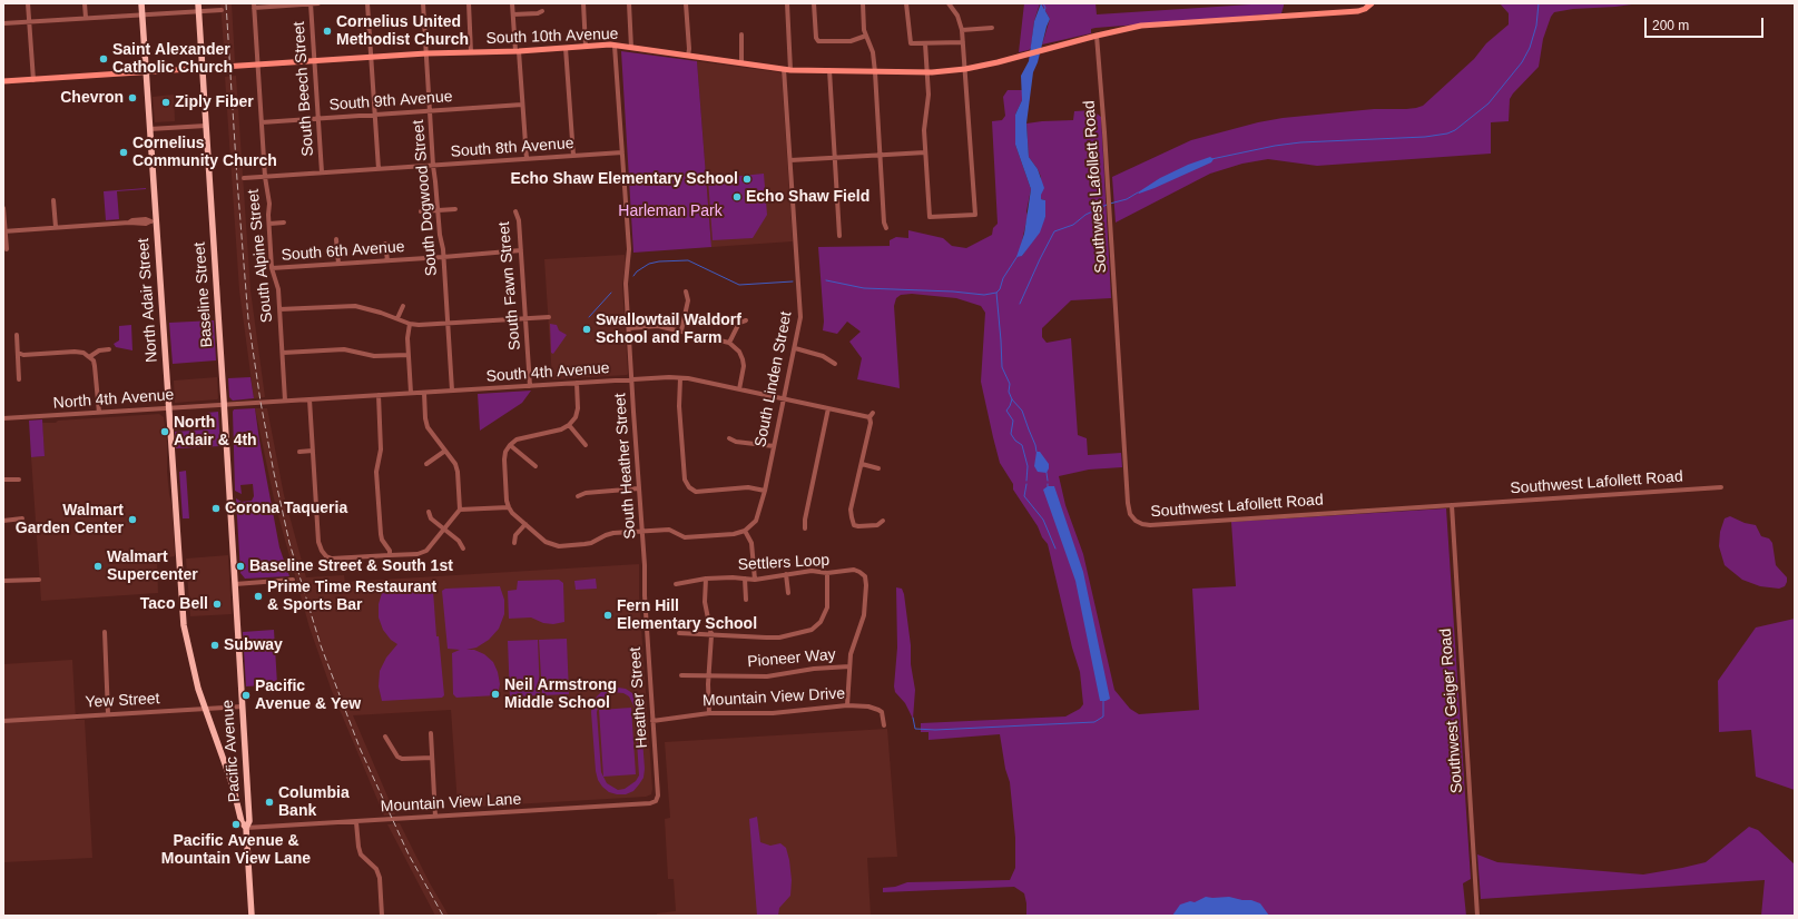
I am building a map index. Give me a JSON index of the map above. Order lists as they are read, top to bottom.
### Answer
{
  "streets": {
    "highway": ["Baseline Street", "North Adair Street", "Pacific Avenue"],
    "main road": ["South 10th Avenue"],
    "street": [
      "South Beech Street",
      "South 9th Avenue",
      "South 8th Avenue",
      "Southwest Lafollett Road",
      "South Dogwood Street",
      "South 6th Avenue",
      "South Alpine Street",
      "South Fawn Street",
      "South 4th Avenue",
      "South Linden Street",
      "North 4th Avenue",
      "South Heather Street",
      "Settlers Loop",
      "Pioneer Way",
      "Heather Street",
      "Mountain View Drive",
      "Yew Street",
      "Southwest Geiger Road",
      "Mountain View Lane"
    ]
  },
  "crossings": [
    ["South 10th Avenue", "South Beech Street"],
    ["South 10th Avenue", "Southwest Lafollett Road"],
    ["South 10th Avenue", "South Dogwood Street"],
    ["South 10th Avenue", "South Alpine Street"],
    ["South 10th Avenue", "Baseline Street"],
    ["South 10th Avenue", "North Adair Street"],
    ["South 10th Avenue", "South Linden Street"],
    ["South 10th Avenue", "South Heather Street"],
    ["South Beech Street", "South 9th Avenue"],
    ["South Beech Street", "South 8th Avenue"],
    ["South 9th Avenue", "South Dogwood Street"],
    ["South 9th Avenue", "South Alpine Street"],
    ["South 8th Avenue", "South Dogwood Street"],
    ["South 8th Avenue", "South Alpine Street"],
    ["South 8th Avenue", "South Heather Street"],
    ["Southwest Lafollett Road", "Southwest Geiger Road"],
    ["South Dogwood Street", "South 6th Avenue"],
    ["South Dogwood Street", "South 4th Avenue"],
    ["South 6th Avenue", "South Alpine Street"],
    ["South 6th Avenue", "South Fawn Street"],
    ["South Alpine Street", "South 4th Avenue"],
    ["South Fawn Street", "South 4th Avenue"],
    ["Baseline Street", "South 4th Avenue"],
    ["Baseline Street", "North 4th Avenue"],
    ["Baseline Street", "Pacific Avenue"],
    ["North Adair Street", "North 4th Avenue"],
    ["North Adair Street", "Yew Street"],
    ["North Adair Street", "Pacific Avenue"],
    ["North Adair Street", "Mountain View Lane"],
    ["South 4th Avenue", "South Linden Street"],
    ["South 4th Avenue", "North 4th Avenue"],
    ["South 4th Avenue", "South Heather Street"],
    ["South Heather Street", "Heather Street"],
    ["Settlers Loop", "Pioneer Way"],
    ["Settlers Loop", "Mountain View Drive"],
    ["Heather Street", "Mountain View Drive"],
    ["Heather Street", "Mountain View Lane"],
    ["Yew Street", "Pacific Avenue"],
    ["Pacific Avenue", "Mountain View Lane"]
  ],
  "parks": ["Harleman Park"],
  "places": [
    "Cornelius United Methodist Church",
    "Saint Alexander Catholic Church",
    "Chevron",
    "Ziply Fiber",
    "Cornelius Community Church",
    "Echo Shaw Elementary School",
    "Echo Shaw Field",
    "Swallowtail Waldorf School and Farm",
    "North Adair & 4th",
    "Corona Taqueria",
    "Walmart Garden Center",
    "Walmart Supercenter",
    "Baseline Street & South 1st",
    "Prime Time Restaurant & Sports Bar",
    "Taco Bell",
    "Fern Hill Elementary School",
    "Subway",
    "Neil Armstrong Middle School",
    "Pacific Avenue & Yew",
    "Columbia Bank",
    "Pacific Avenue & Mountain View Lane"
  ],
  "scale_bar": "200 m"
}
